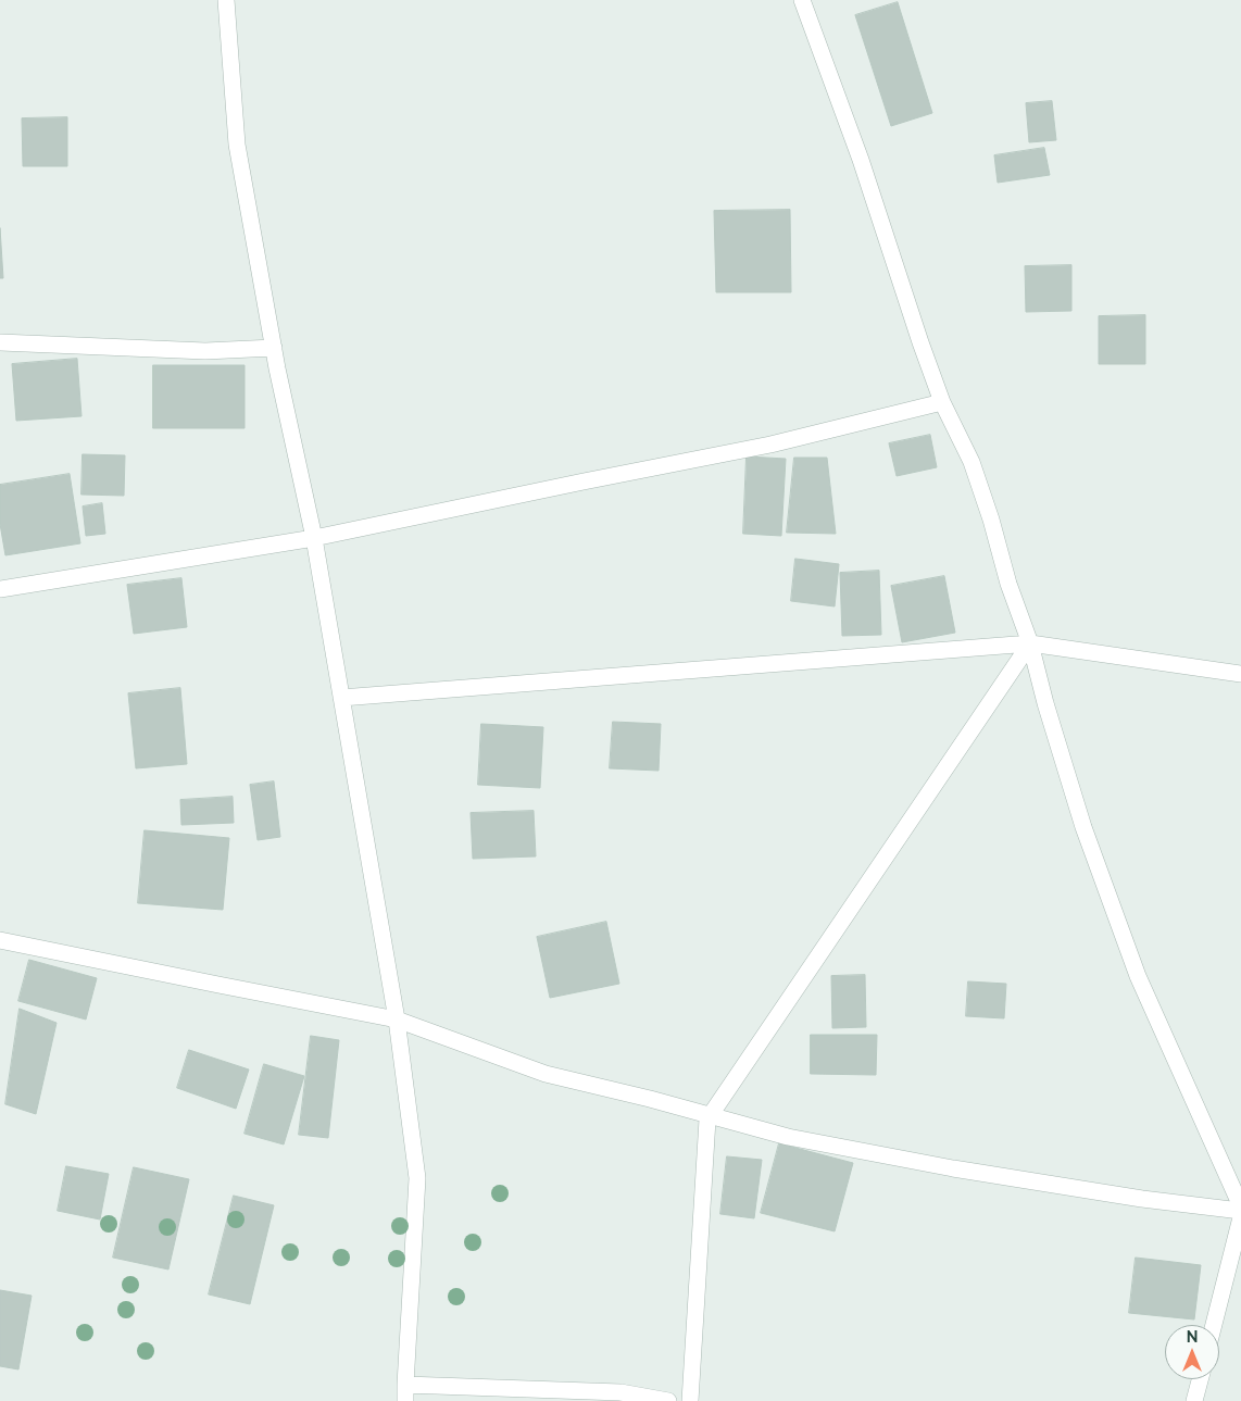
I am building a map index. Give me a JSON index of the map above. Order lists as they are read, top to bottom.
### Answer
{
  "north": "top"
}
